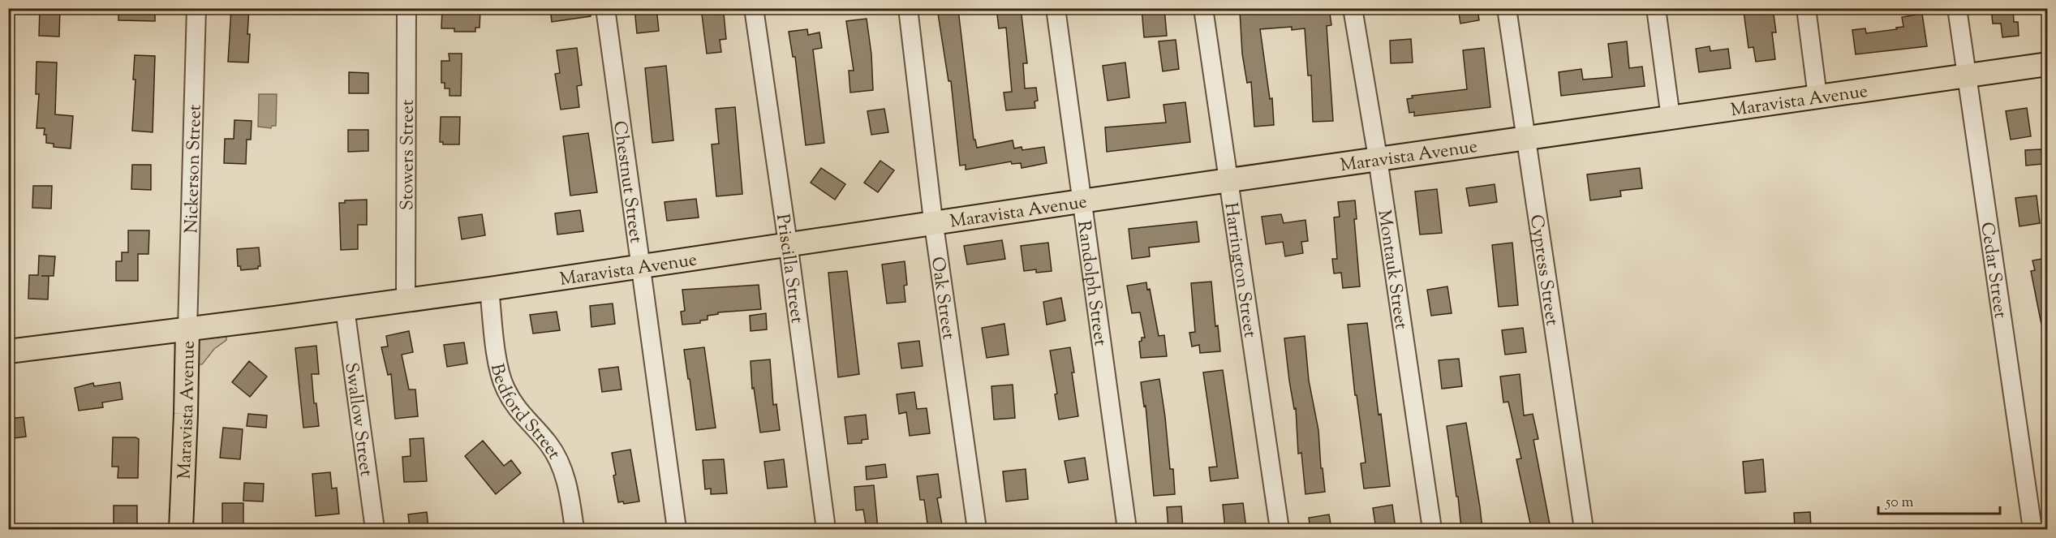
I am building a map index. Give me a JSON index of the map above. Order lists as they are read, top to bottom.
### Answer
{
  "streets": {
    "main road": ["Maravista Avenue"],
    "street": [
      "Stowers Street",
      "Nickerson Street",
      "Chestnut Street",
      "Priscilla Street",
      "Montauk Street",
      "Harrington Street",
      "Cypress Street",
      "Cedar Street",
      "Randolph Street",
      "Oak Street",
      "Bedford Street",
      "Swallow Street"
    ]
  },
  "crossings": [
    ["Maravista Avenue", "Stowers Street"],
    ["Maravista Avenue", "Nickerson Street"],
    ["Maravista Avenue", "Chestnut Street"],
    ["Maravista Avenue", "Priscilla Street"],
    ["Maravista Avenue", "Montauk Street"],
    ["Maravista Avenue", "Harrington Street"],
    ["Maravista Avenue", "Cypress Street"],
    ["Maravista Avenue", "Cedar Street"],
    ["Maravista Avenue", "Randolph Street"],
    ["Maravista Avenue", "Oak Street"],
    ["Maravista Avenue", "Bedford Street"],
    ["Maravista Avenue", "Swallow Street"]
  ],
  "scale_bar": "50 m"
}
